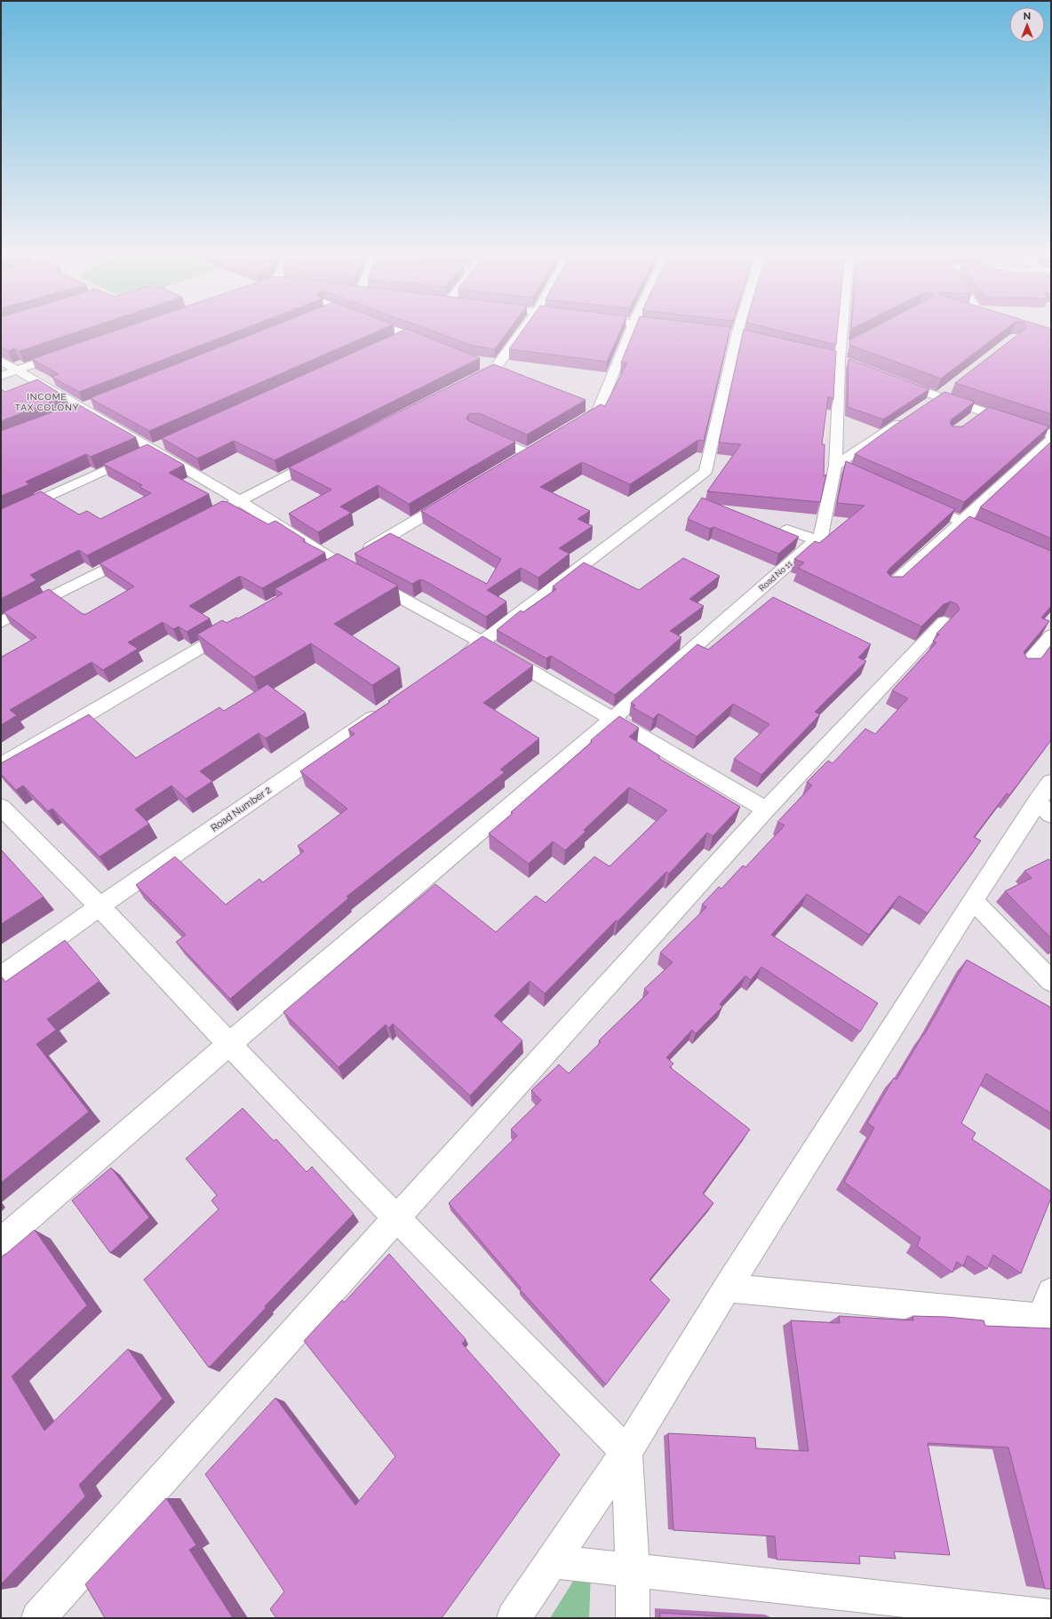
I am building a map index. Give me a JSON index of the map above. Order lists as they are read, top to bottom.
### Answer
{
  "streets": {
    "street": ["Road No 11", "Road Number 2"]
  },
  "districts": ["INCOME TAX COLONY"],
  "north": "top"
}
